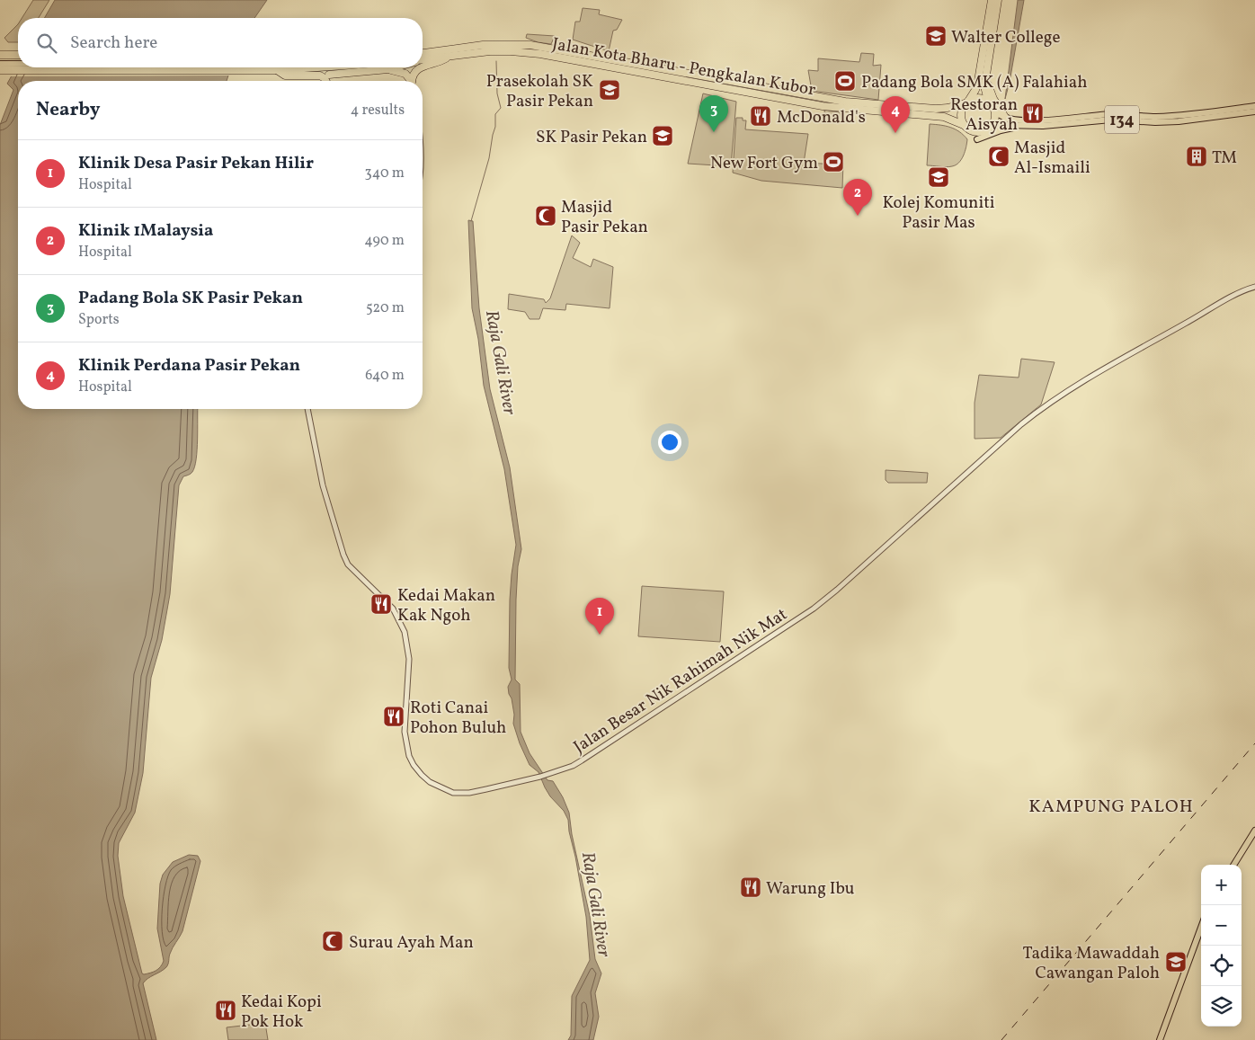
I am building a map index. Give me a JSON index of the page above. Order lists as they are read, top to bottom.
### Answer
{
  "streets": {
    "highway": ["Jalan Kota Bharu - Pengkalan Kubor"],
    "main road": ["134"],
    "street": ["Jalan Besar Nik Rahimah Nik Mat"]
  },
  "crossings": [
    ["Jalan Kota Bharu - Pengkalan Kubor", "134"]
  ],
  "districts": ["KAMPUNG PALOH"],
  "water": ["Raja Gali River"],
  "places": {
    "school or university": [
      "Walter College",
      "Prasekolah SK Pasir Pekan",
      "SK Pasir Pekan",
      "Kolej Komuniti Pasir Mas",
      "Tadika Mawaddah Cawangan Paloh"
    ],
    "sports": ["Padang Bola SMK (A) Falahiah", "New Fort Gym"],
    "restaurant": [
      "Restoran Aisyah",
      "McDonald's",
      "Kedai Makan Kak Ngoh",
      "Roti Canai Pohon Buluh",
      "Warung Ibu",
      "Kedai Kopi Pok Hok"
    ],
    "mosque": ["Masjid Al-Ismaili", "Masjid Pasir Pekan", "Surau Ayah Man"],
    "building": ["TM"]
  },
  "page": {
    "search": "Search here",
    "heading": ["Nearby", "4 results"],
    "pins": [
      "3",
      "4",
      "2",
      "1"
    ],
    "list": [
      {
        "mark": "1",
        "name": "Klinik Desa Pasir Pekan Hilir",
        "note": "Hospital",
        "value": "340 m"
      },
      {
        "mark": "2",
        "name": "Klinik 1Malaysia",
        "note": "Hospital",
        "value": "490 m"
      },
      {
        "mark": "3",
        "name": "Padang Bola SK Pasir Pekan",
        "note": "Sports",
        "value": "520 m"
      },
      {
        "mark": "4",
        "name": "Klinik Perdana Pasir Pekan",
        "note": "Hospital",
        "value": "640 m"
      }
    ],
    "map_buttons": ["+", "−"]
  }
}
